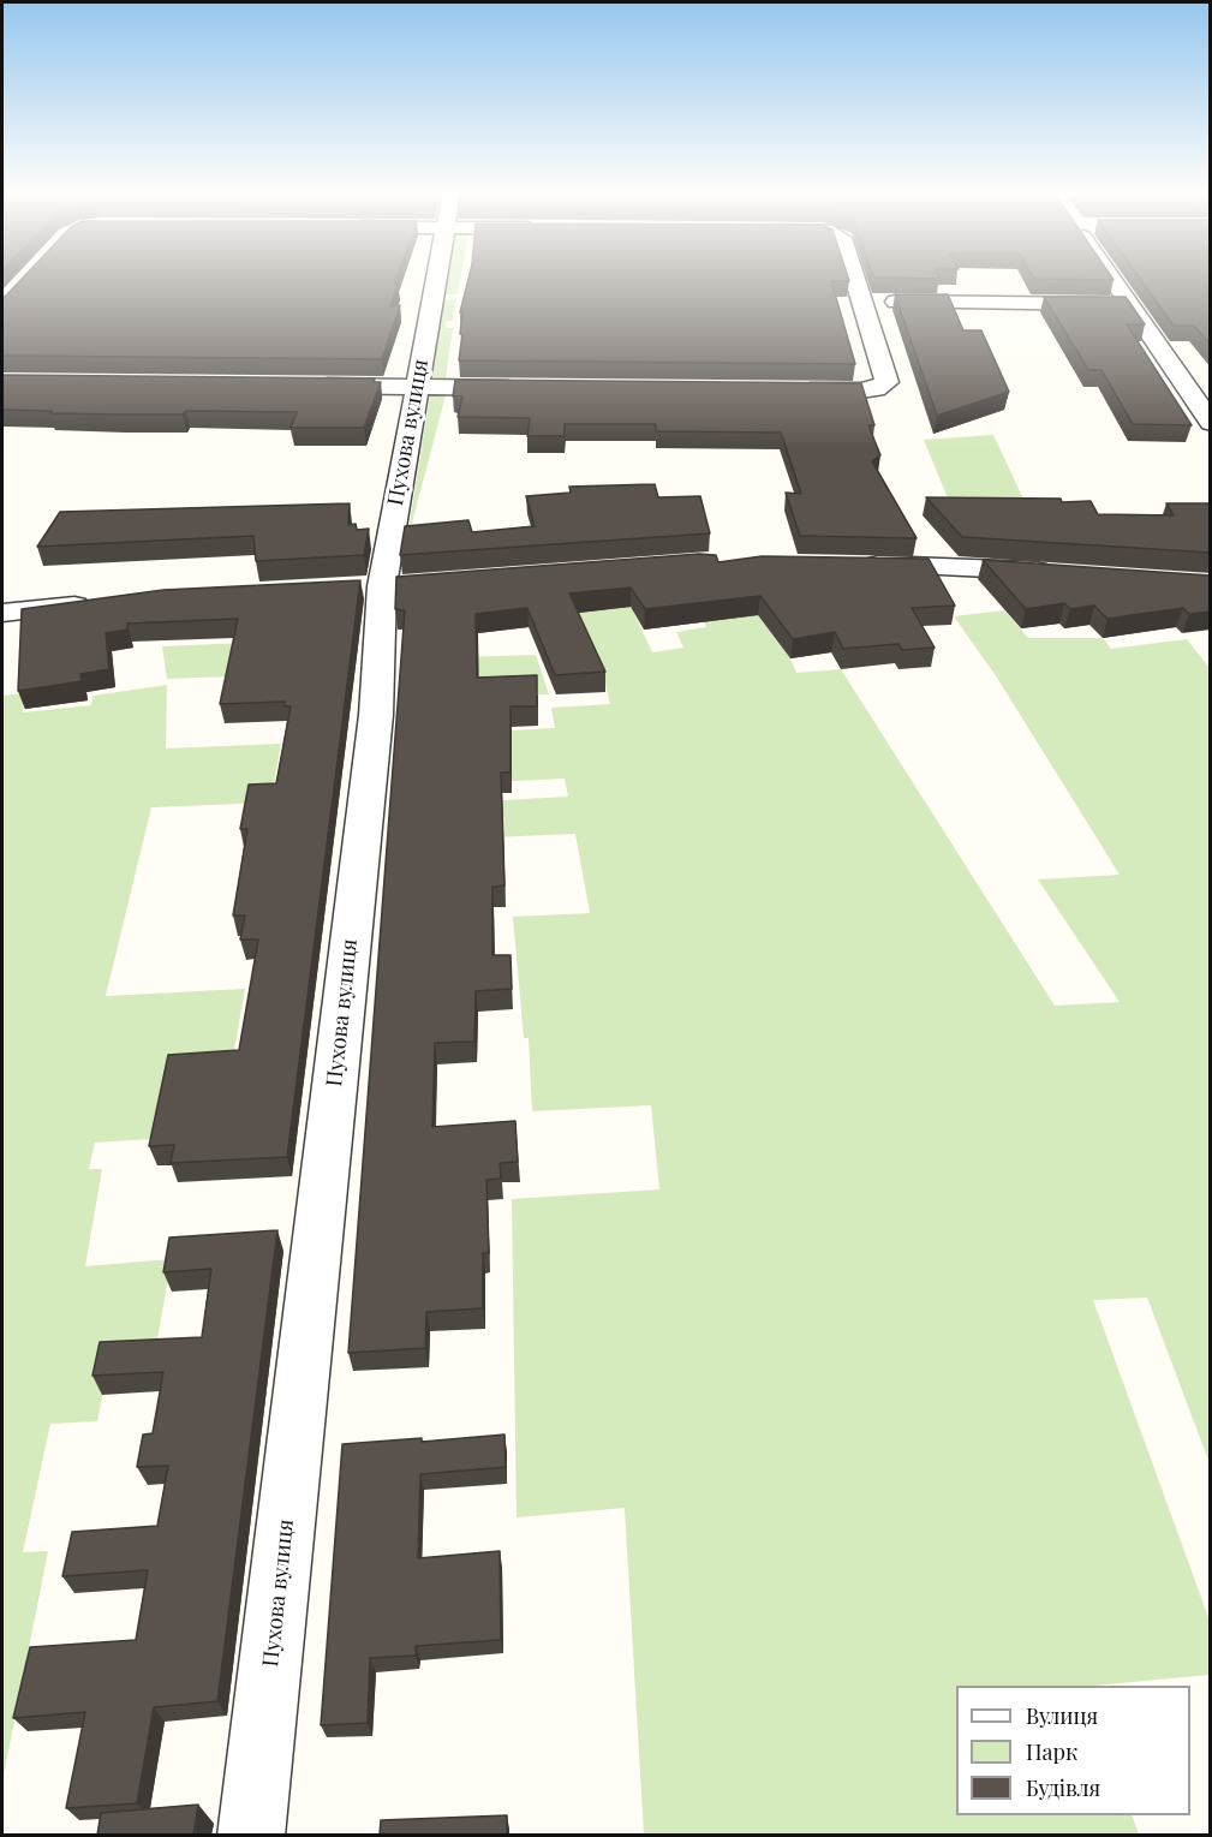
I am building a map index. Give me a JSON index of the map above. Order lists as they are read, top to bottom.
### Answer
{
  "streets": {
    "street": ["Пухова вулиця"]
  },
  "legend": ["Вулиця", "Парк", "Будівля"]
}
